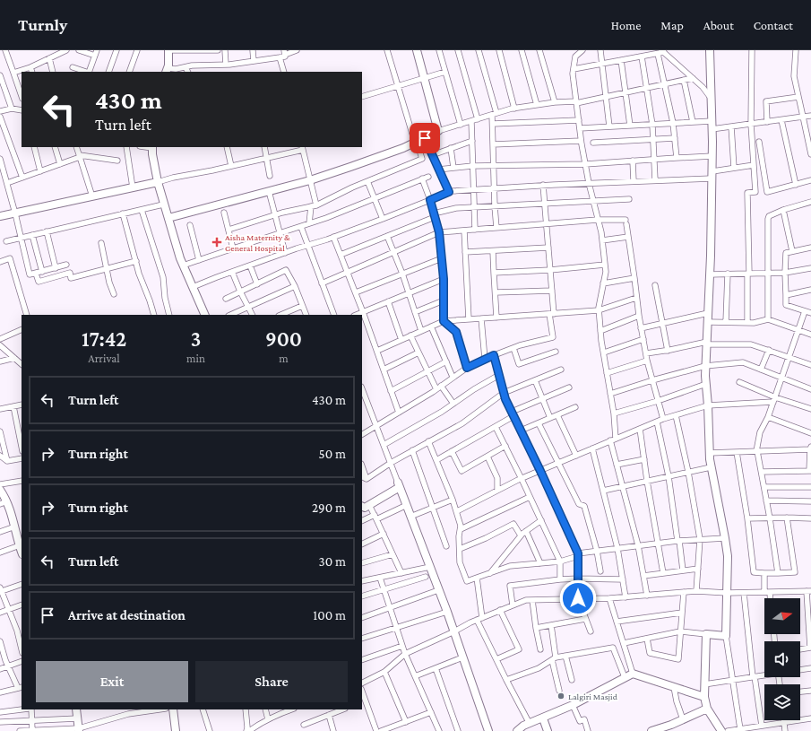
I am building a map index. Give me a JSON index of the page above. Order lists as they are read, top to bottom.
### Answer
{
  "places": {
    "health": ["Aisha Maternity & General Hospital"],
    "other": ["Lalgiri Masjid"]
  },
  "north": "right",
  "page": {
    "header": "Turnly",
    "nav": [
      "Home",
      "Map",
      "About",
      "Contact"
    ],
    "turn": ["430 m", "Turn left"],
    "eta": [
      "17:42",
      "Arrival",
      "3",
      "min",
      "900",
      "m"
    ],
    "list": [
      {
        "name": "Turn left",
        "value": "430 m"
      },
      {
        "name": "Turn right",
        "value": "50 m"
      },
      {
        "name": "Turn right",
        "value": "290 m"
      },
      {
        "name": "Turn left",
        "value": "30 m"
      },
      {
        "name": "Arrive at destination",
        "value": "100 m"
      }
    ],
    "buttons": ["Exit", "Share"]
  }
}
